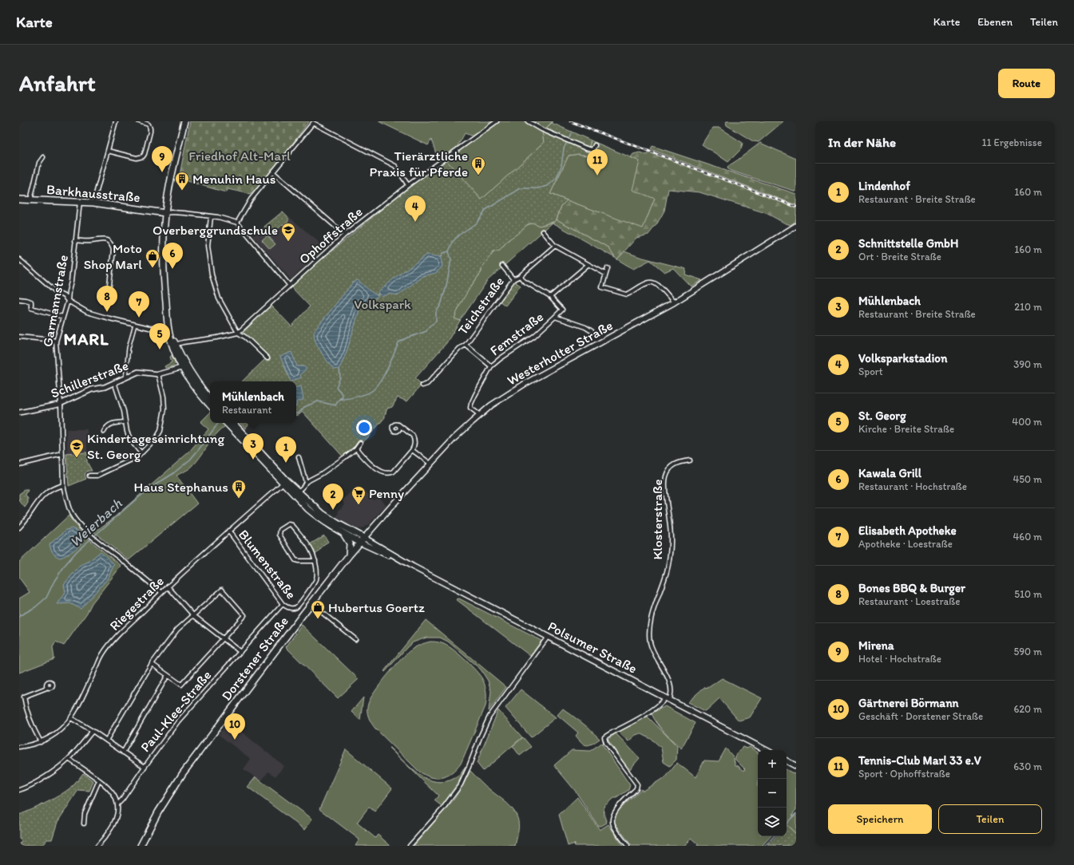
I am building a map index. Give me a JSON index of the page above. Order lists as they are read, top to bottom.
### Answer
{
  "streets": {
    "main road": [
      "Barkhausstraße",
      "Westerholter Straße",
      "Polsumer Straße",
      "Dorstener Straße"
    ],
    "street": [
      "Ophoffstraße",
      "Garmannstraße",
      "Teichstraße",
      "Femstraße",
      "Schillerstraße",
      "Klosterstraße",
      "Blumenstraße",
      "Riegestraße",
      "Paul-Klee-Straße"
    ]
  },
  "crossings": [
    ["Barkhausstraße", "Garmannstraße"],
    ["Garmannstraße", "Schillerstraße"],
    ["Garmannstraße", "Riegestraße"],
    ["Teichstraße", "Femstraße"],
    ["Femstraße", "Westerholter Straße"],
    ["Westerholter Straße", "Polsumer Straße"],
    ["Westerholter Straße", "Dorstener Straße"],
    ["Klosterstraße", "Polsumer Straße"],
    ["Blumenstraße", "Riegestraße"],
    ["Blumenstraße", "Paul-Klee-Straße"],
    ["Riegestraße", "Paul-Klee-Straße"],
    ["Polsumer Straße", "Dorstener Straße"]
  ],
  "districts": ["MARL"],
  "water": ["Weierbach"],
  "parks": ["Friedhof Alt-Marl", "Volkspark"],
  "places": {
    "building": ["Tierärztliche Praxis für Pferde", "Menuhin Haus", "Haus Stephanus"],
    "school or university": ["Overberggrundschule", "Kindertageseinrichtung St. Georg"],
    "shop": ["Moto Shop Marl", "Hubertus Goertz"],
    "supermarket": ["Penny"]
  },
  "page": {
    "header": "Karte",
    "nav": ["Karte", "Ebenen", "Teilen"],
    "buttons": [
      "Route",
      ["Speichern", "Teilen"]
    ],
    "title": "Anfahrt",
    "heading": ["In der Nähe", "11 Ergebnisse"],
    "pins": [
      "9",
      "11",
      "4",
      "6",
      "8",
      "7",
      "5",
      "3",
      "1",
      "2",
      "10"
    ],
    "list": [
      {
        "mark": "1",
        "name": "Lindenhof",
        "note": "Restaurant · Breite Straße",
        "value": "160 m"
      },
      {
        "mark": "2",
        "name": "Schnittstelle GmbH",
        "note": "Ort · Breite Straße",
        "value": "160 m"
      },
      {
        "mark": "3",
        "name": "Mühlenbach",
        "note": "Restaurant · Breite Straße",
        "value": "210 m"
      },
      {
        "mark": "4",
        "name": "Volksparkstadion",
        "note": "Sport",
        "value": "390 m"
      },
      {
        "mark": "5",
        "name": "St. Georg",
        "note": "Kirche · Breite Straße",
        "value": "400 m"
      },
      {
        "mark": "6",
        "name": "Kawala Grill",
        "note": "Restaurant · Hochstraße",
        "value": "450 m"
      },
      {
        "mark": "7",
        "name": "Elisabeth Apotheke",
        "note": "Apotheke · Loestraße",
        "value": "460 m"
      },
      {
        "mark": "8",
        "name": "Bones BBQ & Burger",
        "note": "Restaurant · Loestraße",
        "value": "510 m"
      },
      {
        "mark": "9",
        "name": "Mirena",
        "note": "Hotel · Hochstraße",
        "value": "590 m"
      },
      {
        "mark": "10",
        "name": "Gärtnerei Börmann",
        "note": "Geschäft · Dorstener Straße",
        "value": "620 m"
      },
      {
        "mark": "11",
        "name": "Tennis-Club Marl 33 e.V",
        "note": "Sport · Ophoffstraße",
        "value": "630 m"
      }
    ],
    "popup": ["Mühlenbach", "Restaurant"],
    "map_buttons": ["+", "−"]
  }
}
